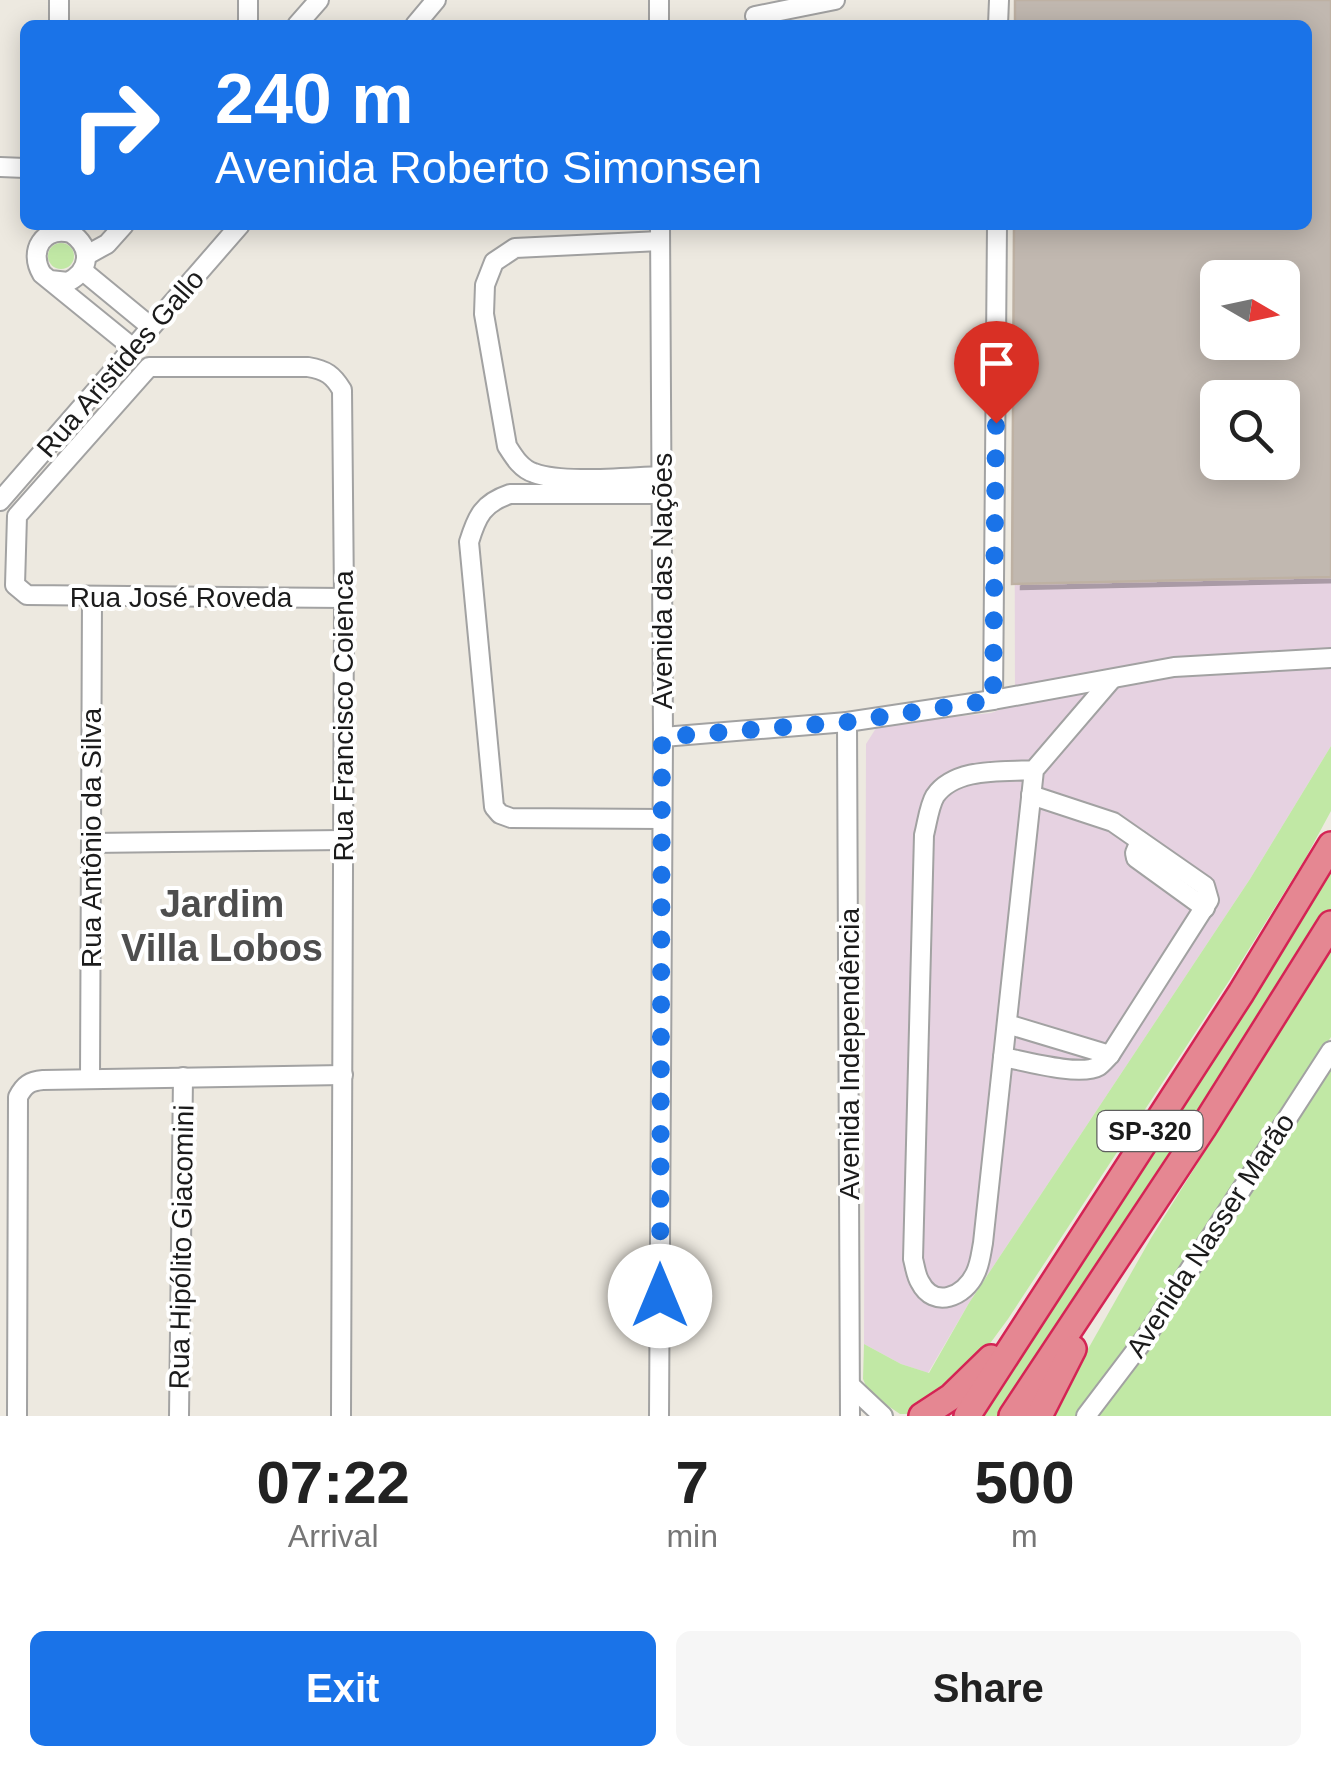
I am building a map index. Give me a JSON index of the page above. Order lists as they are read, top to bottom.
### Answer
{
  "streets": {
    "highway": ["SP-320"],
    "street": [
      "Rua Aristides Gallo",
      "Avenida das Nações",
      "Rua José Roveda",
      "Rua Francisco Coienca",
      "Rua Antônio da Silva",
      "Avenida Independência",
      "Avenida Nasser Marão",
      "Rua Hipólito Giacomini"
    ]
  },
  "crossings": [
    ["Rua José Roveda", "Rua Francisco Coienca"],
    ["Rua José Roveda", "Rua Antônio da Silva"]
  ],
  "districts": ["Jardim Villa Lobos"],
  "north": "right",
  "page": {
    "turn": ["240 m", "Avenida Roberto Simonsen"],
    "eta": [
      "07:22",
      "Arrival",
      "7",
      "min",
      "500",
      "m"
    ],
    "buttons": ["Exit", "Share"]
  }
}
